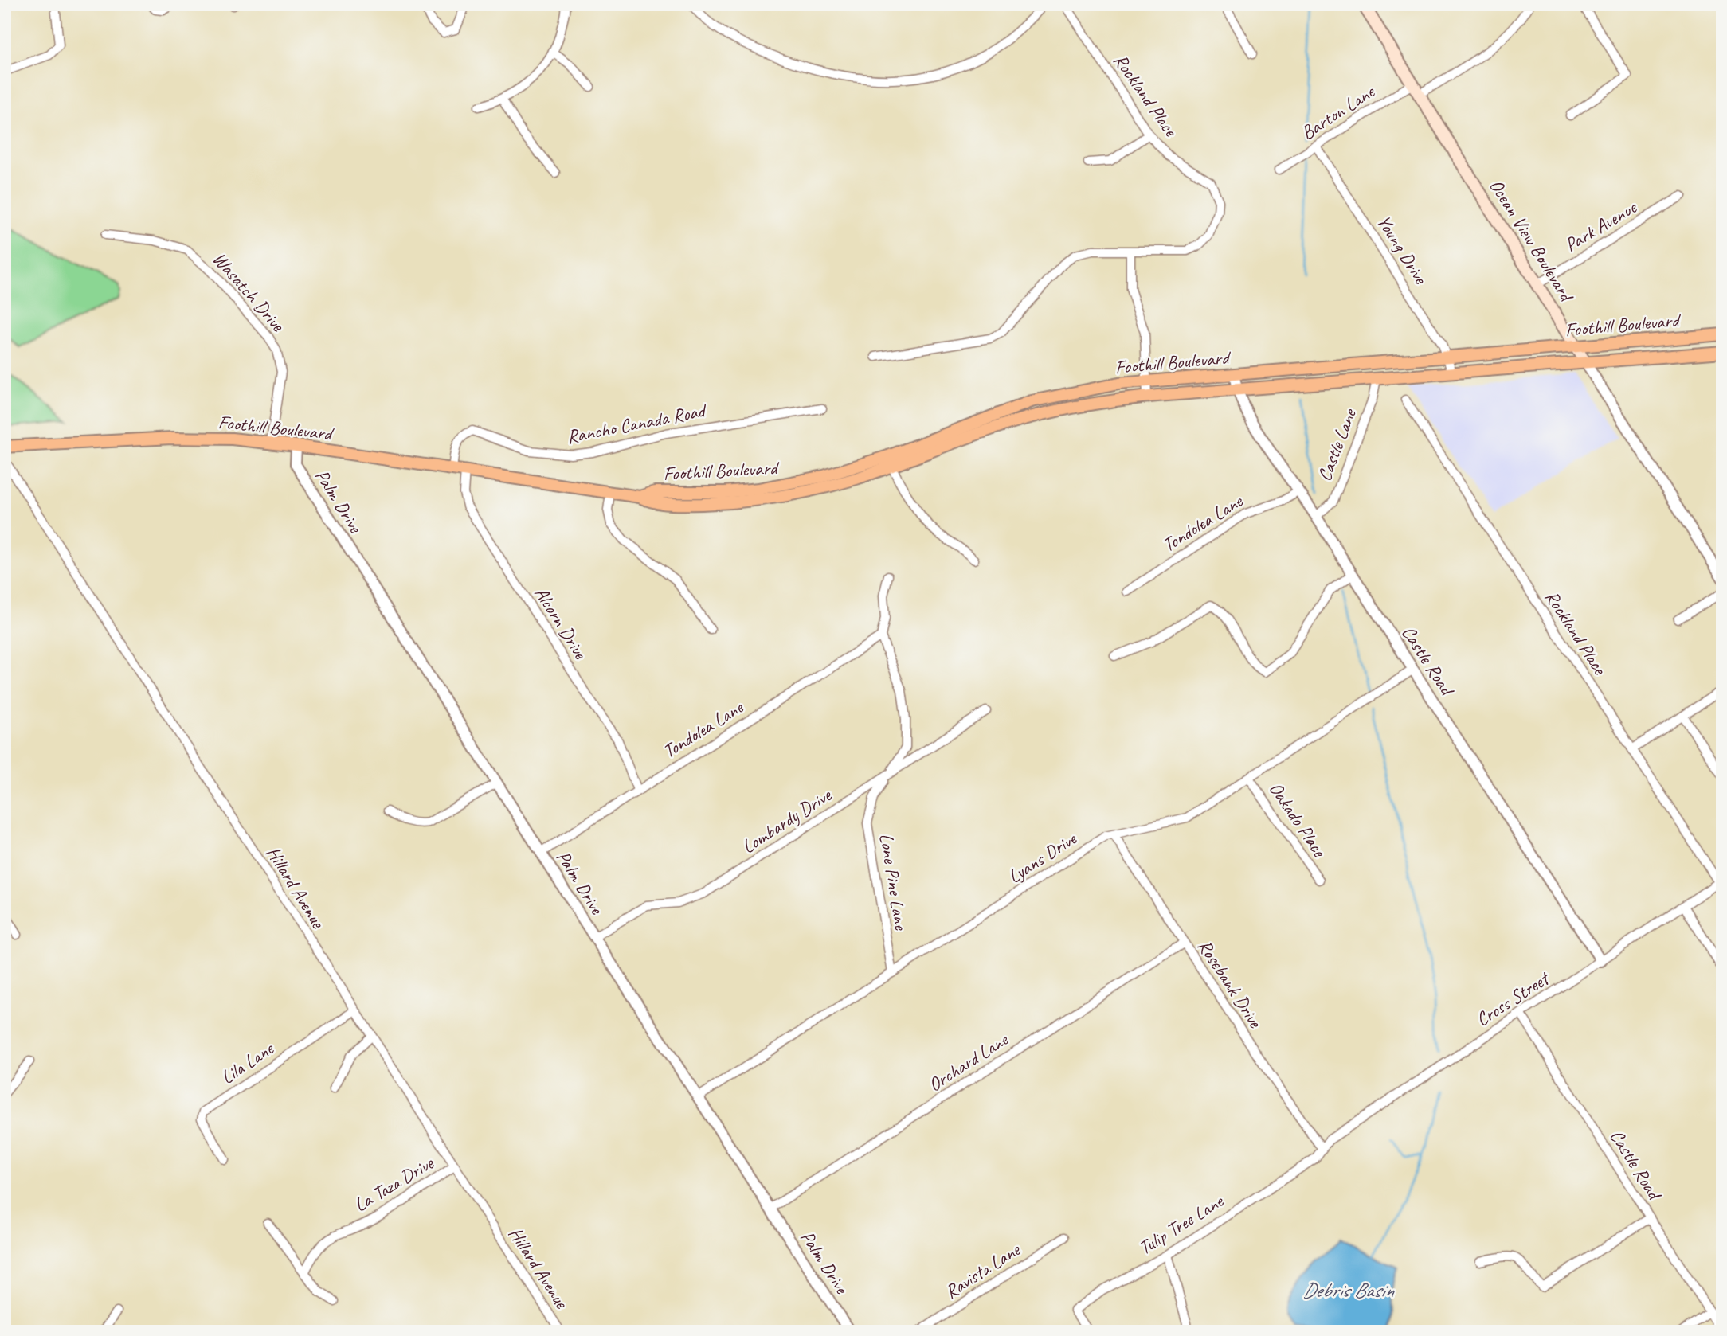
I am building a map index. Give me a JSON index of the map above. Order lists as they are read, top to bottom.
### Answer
{
  "streets": {
    "main road": ["Ocean View Boulevard", "Foothill Boulevard"],
    "street": [
      "Rockland Place",
      "Barton Lane",
      "Park Avenue",
      "Young Drive",
      "Wasatch Drive",
      "Rancho Canada Road",
      "Castle Lane",
      "Palm Drive",
      "Tondolea Lane",
      "Alcorn Drive",
      "Castle Road",
      "Oakado Place",
      "Lombardy Drive",
      "Lyans Drive",
      "Lone Pine Lane",
      "Hillard Avenue",
      "Rosebank Drive",
      "Cross Street",
      "Orchard Lane",
      "Lila Lane",
      "La Taza Drive",
      "Tulip Tree Lane",
      "Ravista Lane"
    ]
  },
  "crossings": [
    ["Rockland Place", "Cross Street"],
    ["Barton Lane", "Ocean View Boulevard"],
    ["Barton Lane", "Young Drive"],
    ["Park Avenue", "Ocean View Boulevard"],
    ["Ocean View Boulevard", "Foothill Boulevard"],
    ["Young Drive", "Foothill Boulevard"],
    ["Wasatch Drive", "Foothill Boulevard"],
    ["Foothill Boulevard", "Rancho Canada Road"],
    ["Foothill Boulevard", "Castle Lane"],
    ["Foothill Boulevard", "Palm Drive"],
    ["Foothill Boulevard", "Alcorn Drive"],
    ["Foothill Boulevard", "Castle Road"],
    ["Castle Lane", "Castle Road"],
    ["Palm Drive", "Tondolea Lane"],
    ["Palm Drive", "Lombardy Drive"],
    ["Palm Drive", "Lyans Drive"],
    ["Palm Drive", "Orchard Lane"],
    ["Tondolea Lane", "Alcorn Drive"],
    ["Tondolea Lane", "Castle Road"],
    ["Tondolea Lane", "Lone Pine Lane"],
    ["Castle Road", "Lyans Drive"],
    ["Castle Road", "Cross Street"],
    ["Oakado Place", "Lyans Drive"],
    ["Lombardy Drive", "Lone Pine Lane"],
    ["Lyans Drive", "Lone Pine Lane"],
    ["Lyans Drive", "Rosebank Drive"],
    ["Hillard Avenue", "Lila Lane"],
    ["Hillard Avenue", "La Taza Drive"],
    ["Rosebank Drive", "Cross Street"],
    ["Rosebank Drive", "Orchard Lane"],
    ["Rosebank Drive", "Tulip Tree Lane"],
    ["Cross Street", "Tulip Tree Lane"]
  ],
  "water": ["Debris Basin"]
}
